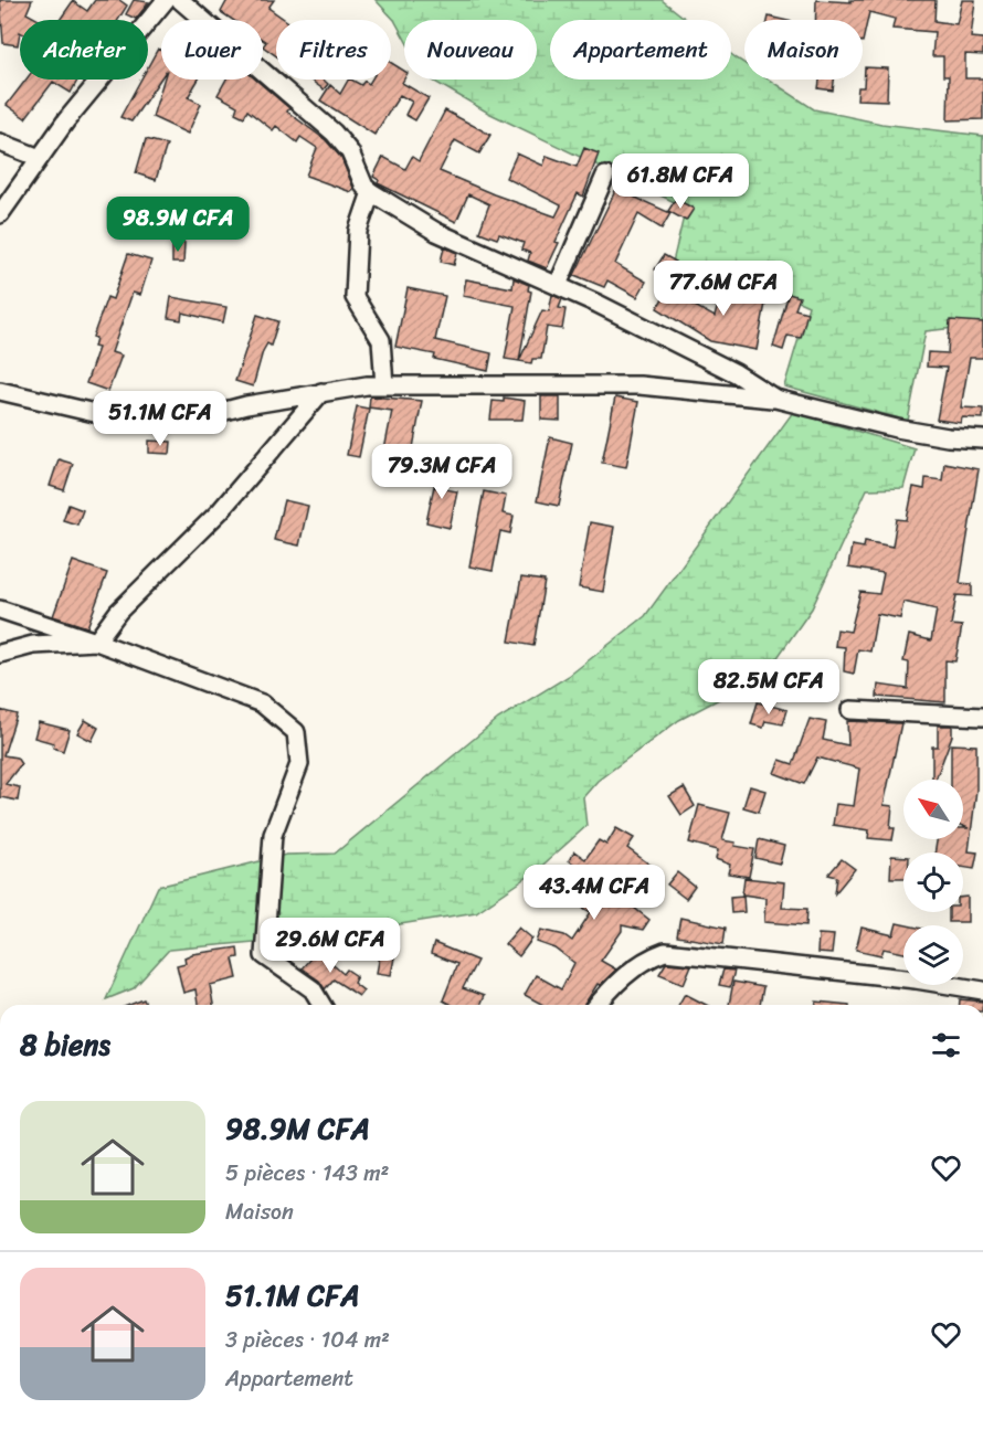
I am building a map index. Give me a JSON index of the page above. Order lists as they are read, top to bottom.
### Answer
{
  "north": "top left",
  "page": {
    "chip": [
      "Acheter",
      "Louer",
      "Filtres",
      "Nouveau",
      "Appartement",
      "Maison"
    ],
    "price": [
      "61.8M CFA",
      "98.9M CFA",
      "77.6M CFA",
      "51.1M CFA",
      "79.3M CFA",
      "82.5M CFA",
      "43.4M CFA",
      "29.6M CFA"
    ],
    "heading": "8 biens",
    "list": [
      {
        "name": "98.9M CFA",
        "note": "5 pièces · 143 m² · Maison"
      },
      {
        "name": "51.1M CFA",
        "note": "3 pièces · 104 m² · Appartement"
      }
    ]
  }
}
